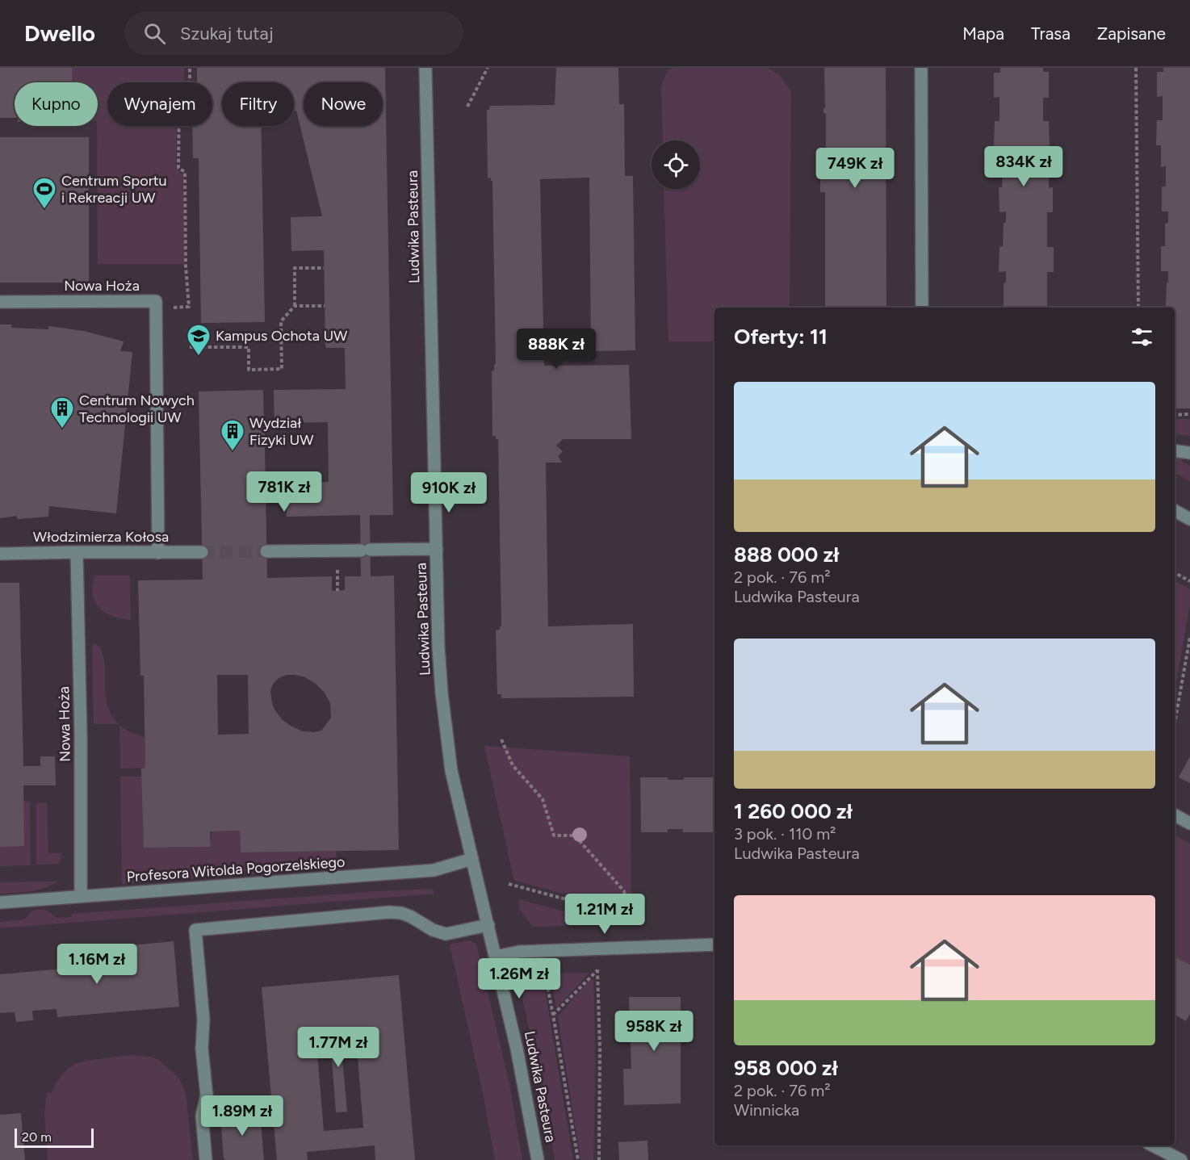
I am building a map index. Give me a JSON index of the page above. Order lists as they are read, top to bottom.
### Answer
{
  "streets": {
    "street": [
      "Ludwika Pasteura",
      "Nowa Hoża",
      "Włodzimierza Kołosa",
      "Profesora Witolda Pogorzelskiego"
    ]
  },
  "crossings": [
    ["Ludwika Pasteura", "Profesora Witolda Pogorzelskiego"],
    ["Nowa Hoża", "Włodzimierza Kołosa"],
    ["Nowa Hoża", "Profesora Witolda Pogorzelskiego"]
  ],
  "places": {
    "sports": ["Centrum Sportu i Rekreacji UW"],
    "school or university": ["Kampus Ochota UW"],
    "building": ["Centrum Nowych Technologii UW", "Wydział Fizyki UW"]
  },
  "scale_bar": "20 m",
  "page": {
    "header": "Dwello",
    "search": "Szukaj tutaj",
    "nav": ["Mapa", "Trasa", "Zapisane"],
    "chip": [
      "Kupno",
      "Wynajem",
      "Filtry",
      "Nowe"
    ],
    "price": [
      "834K zł",
      "749K zł",
      "888K zł",
      "781K zł",
      "910K zł",
      "1.21M zł",
      "1.16M zł",
      "1.26M zł",
      "958K zł",
      "1.77M zł",
      "1.89M zł"
    ],
    "heading": "Oferty: 11",
    "list": [
      {
        "name": "888 000 zł",
        "note": "2 pok. · 76 m² · Ludwika Pasteura"
      },
      {
        "name": "1 260 000 zł",
        "note": "3 pok. · 110 m² · Ludwika Pasteura"
      },
      {
        "name": "958 000 zł",
        "note": "2 pok. · 76 m² · Winnicka"
      }
    ],
    "scale": "20 m"
  }
}
